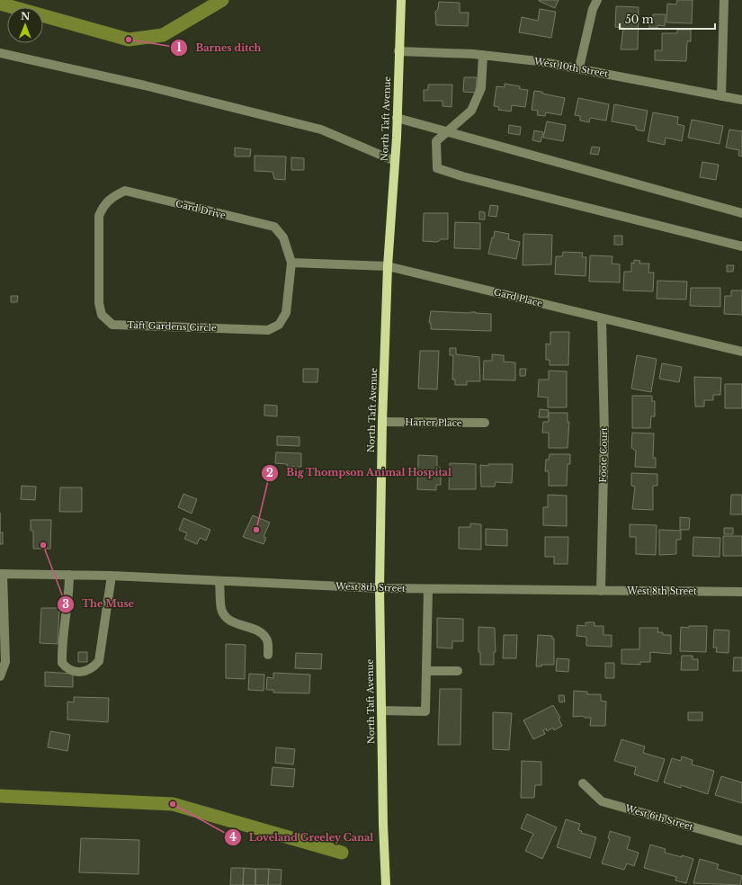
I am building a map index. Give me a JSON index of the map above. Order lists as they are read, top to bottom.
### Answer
{
  "streets": {
    "main road": ["North Taft Avenue"],
    "street": [
      "West 10th Street",
      "Gard Drive",
      "Gard Place",
      "Taft Gardens Circle",
      "Harter Place",
      "Foote Court",
      "West 8th Street",
      "West 6th Street"
    ]
  },
  "crossings": [
    ["West 10th Street", "North Taft Avenue"],
    ["North Taft Avenue", "Gard Place"],
    ["North Taft Avenue", "Harter Place"],
    ["North Taft Avenue", "West 8th Street"],
    ["Gard Drive", "Gard Place"],
    ["Gard Drive", "Taft Gardens Circle"],
    ["Gard Place", "Taft Gardens Circle"],
    ["Gard Place", "Foote Court"],
    ["Foote Court", "West 8th Street"]
  ],
  "places": [
    "Barnes ditch",
    "Big Thompson Animal Hospital",
    "The Muse",
    "Loveland Greeley Canal"
  ],
  "scale_bar": "50 m",
  "north": "top"
}
